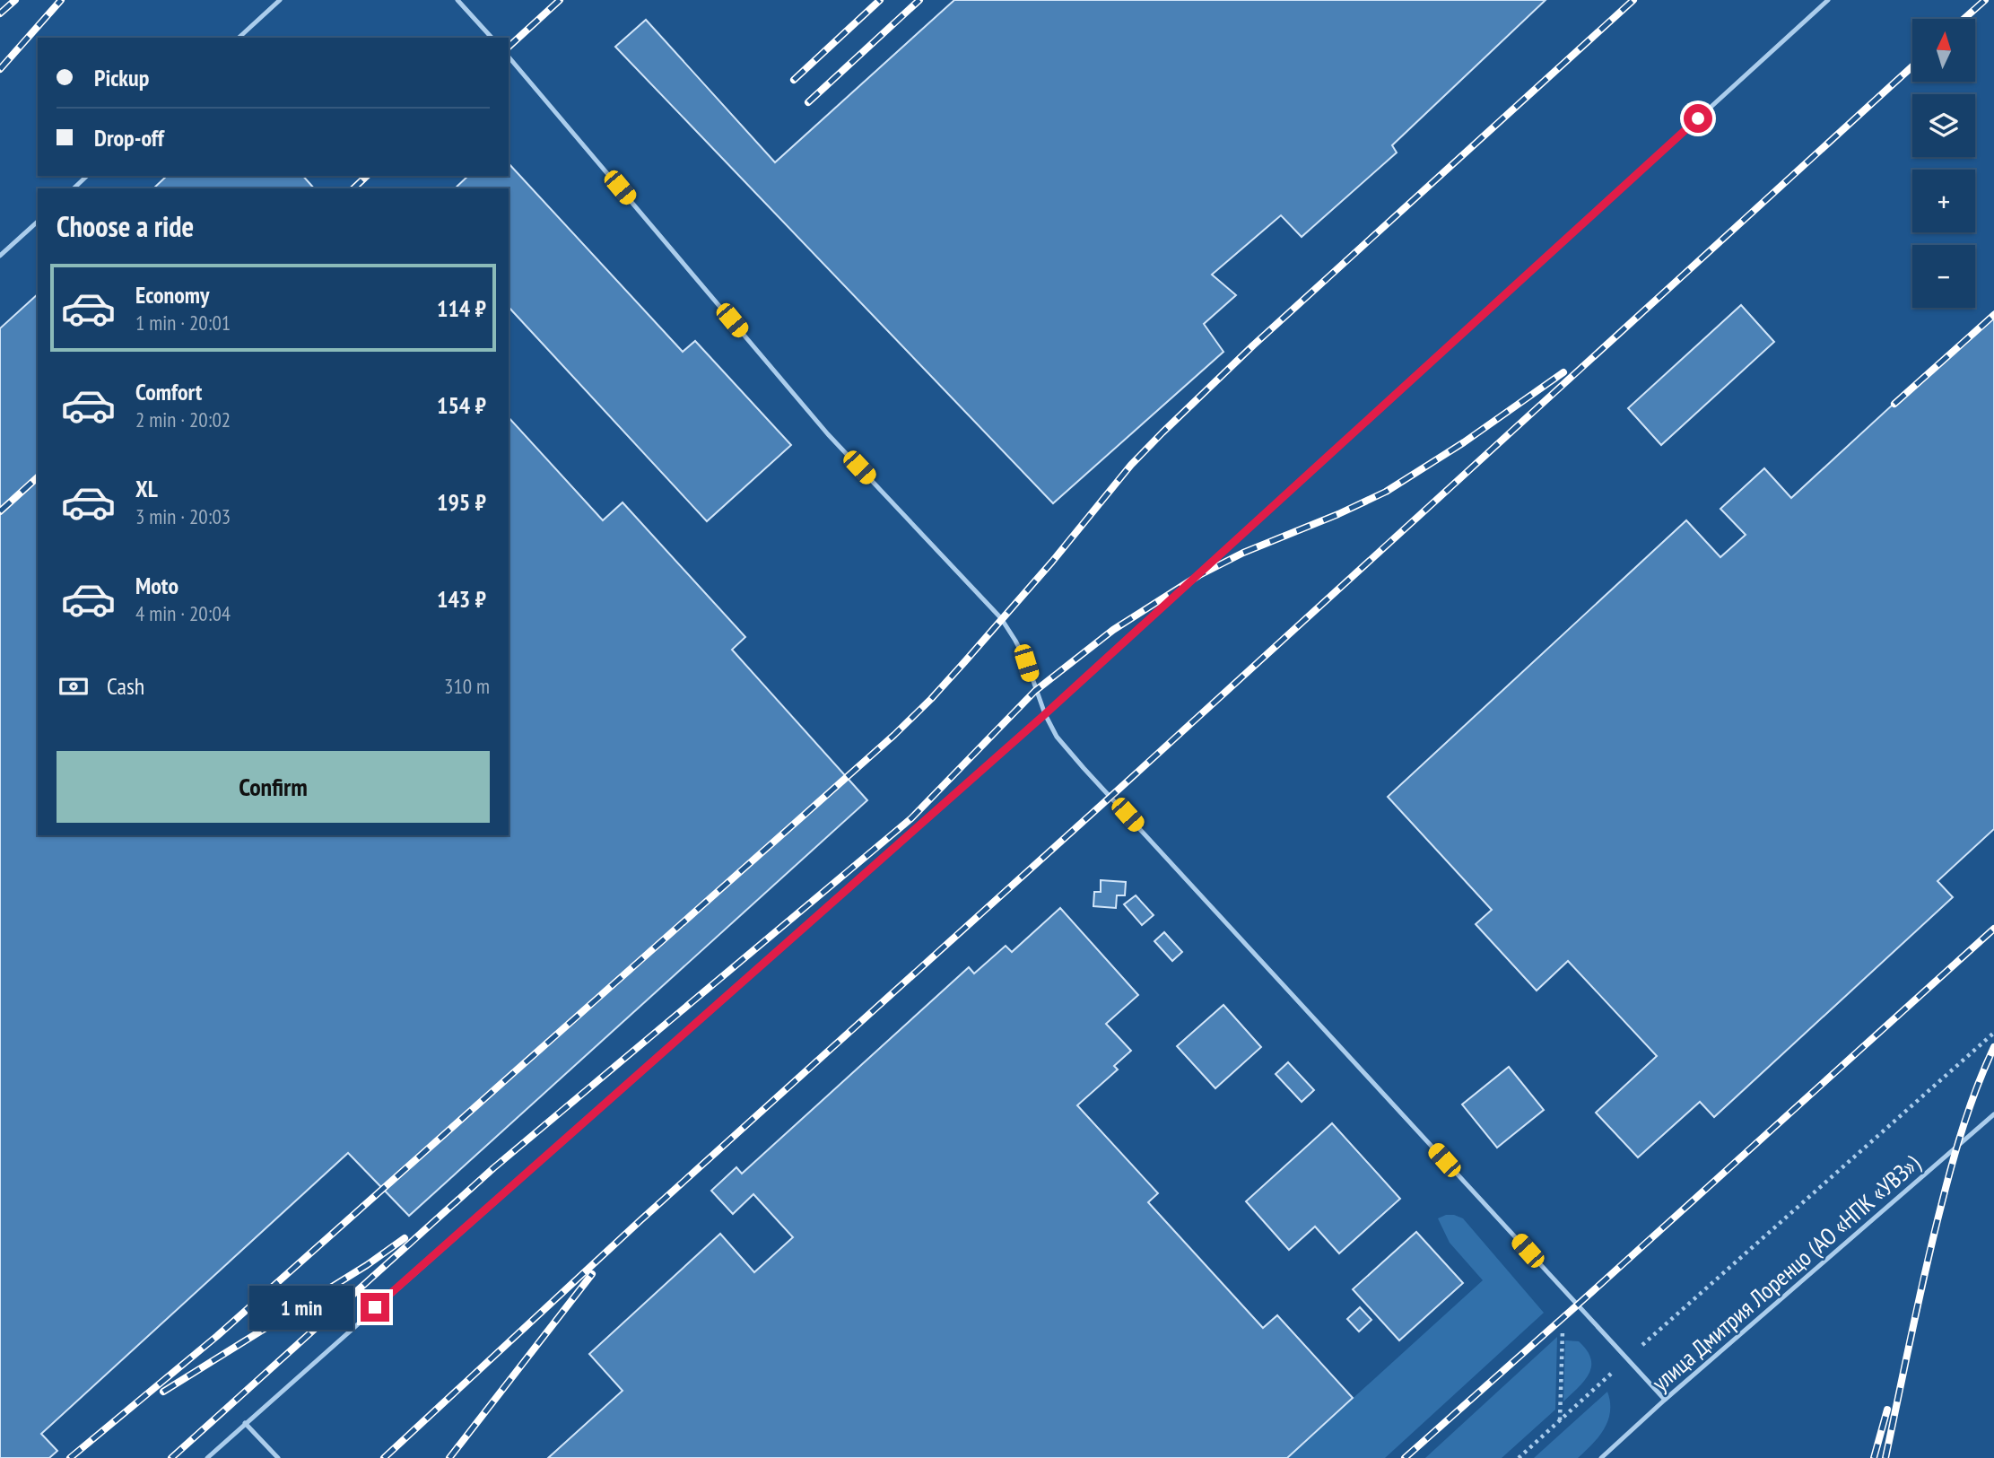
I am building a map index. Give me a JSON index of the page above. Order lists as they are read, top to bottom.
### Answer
{
  "streets": {
    "lane": ["улица Дмитрия Лоренцо (АО «НПК «УВЗ»)"]
  },
  "north": "top",
  "page": {
    "map_buttons": ["+", "−"],
    "banner": ["Pickup", "Drop-off"],
    "heading": "Choose a ride",
    "list": [
      {
        "name": "Economy",
        "note": "1 min · 20:01",
        "value": "114 ₽"
      },
      {
        "name": "Comfort",
        "note": "2 min · 20:02",
        "value": "154 ₽"
      },
      {
        "name": "XL",
        "note": "3 min · 20:03",
        "value": "195 ₽"
      },
      {
        "name": "Moto",
        "note": "4 min · 20:04",
        "value": "143 ₽"
      }
    ],
    "pay": ["Cash", "310 m"],
    "buttons": "Confirm",
    "bubble": "1 min"
  }
}
